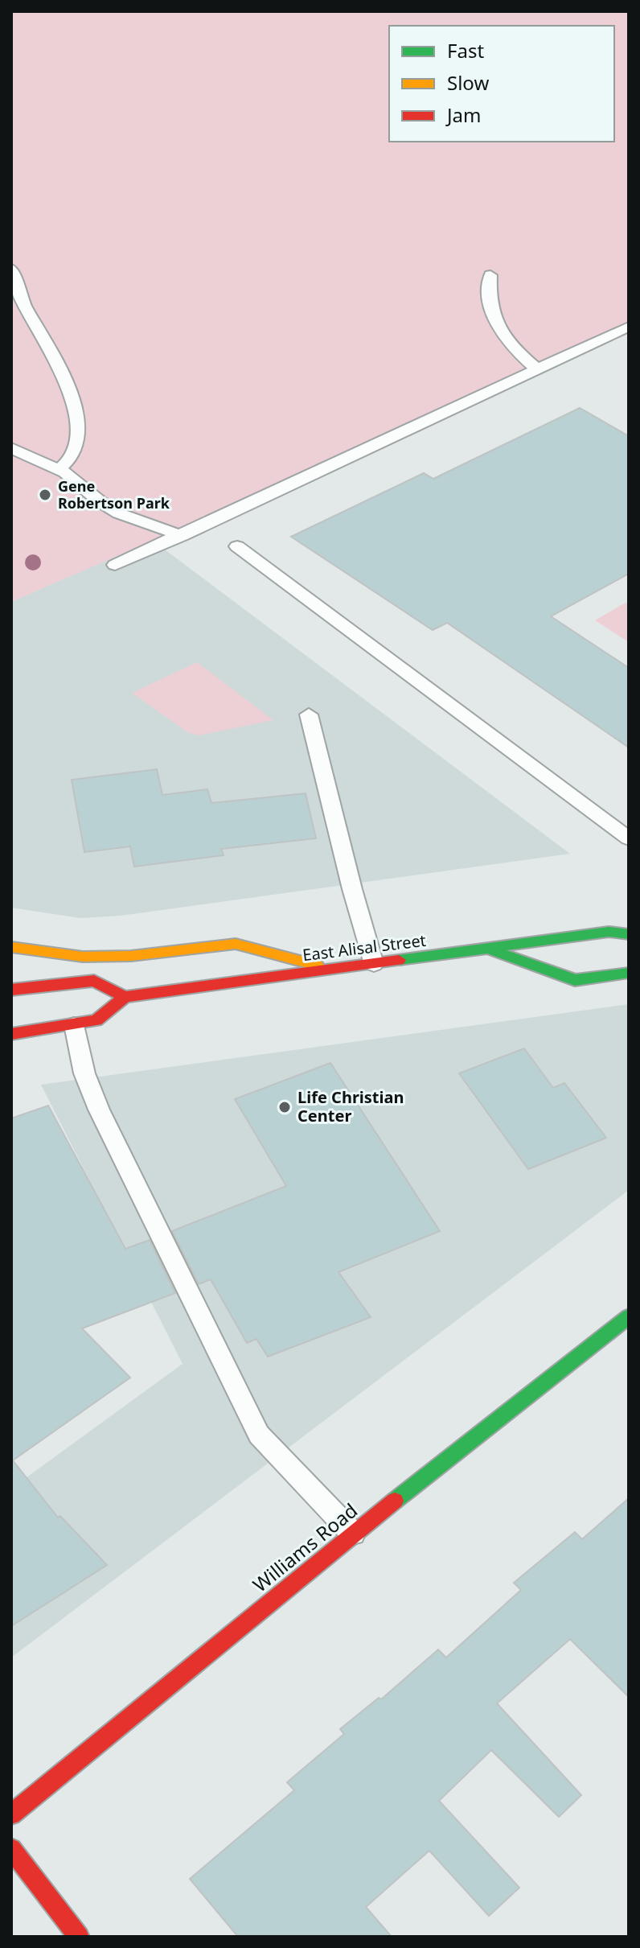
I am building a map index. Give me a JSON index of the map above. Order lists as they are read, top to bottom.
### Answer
{
  "streets": {
    "main road": ["East Alisal Street", "Williams Road"]
  },
  "places": ["Gene Robertson Park", "Life Christian Center"],
  "legend": ["Fast", "Slow", "Jam"]
}
